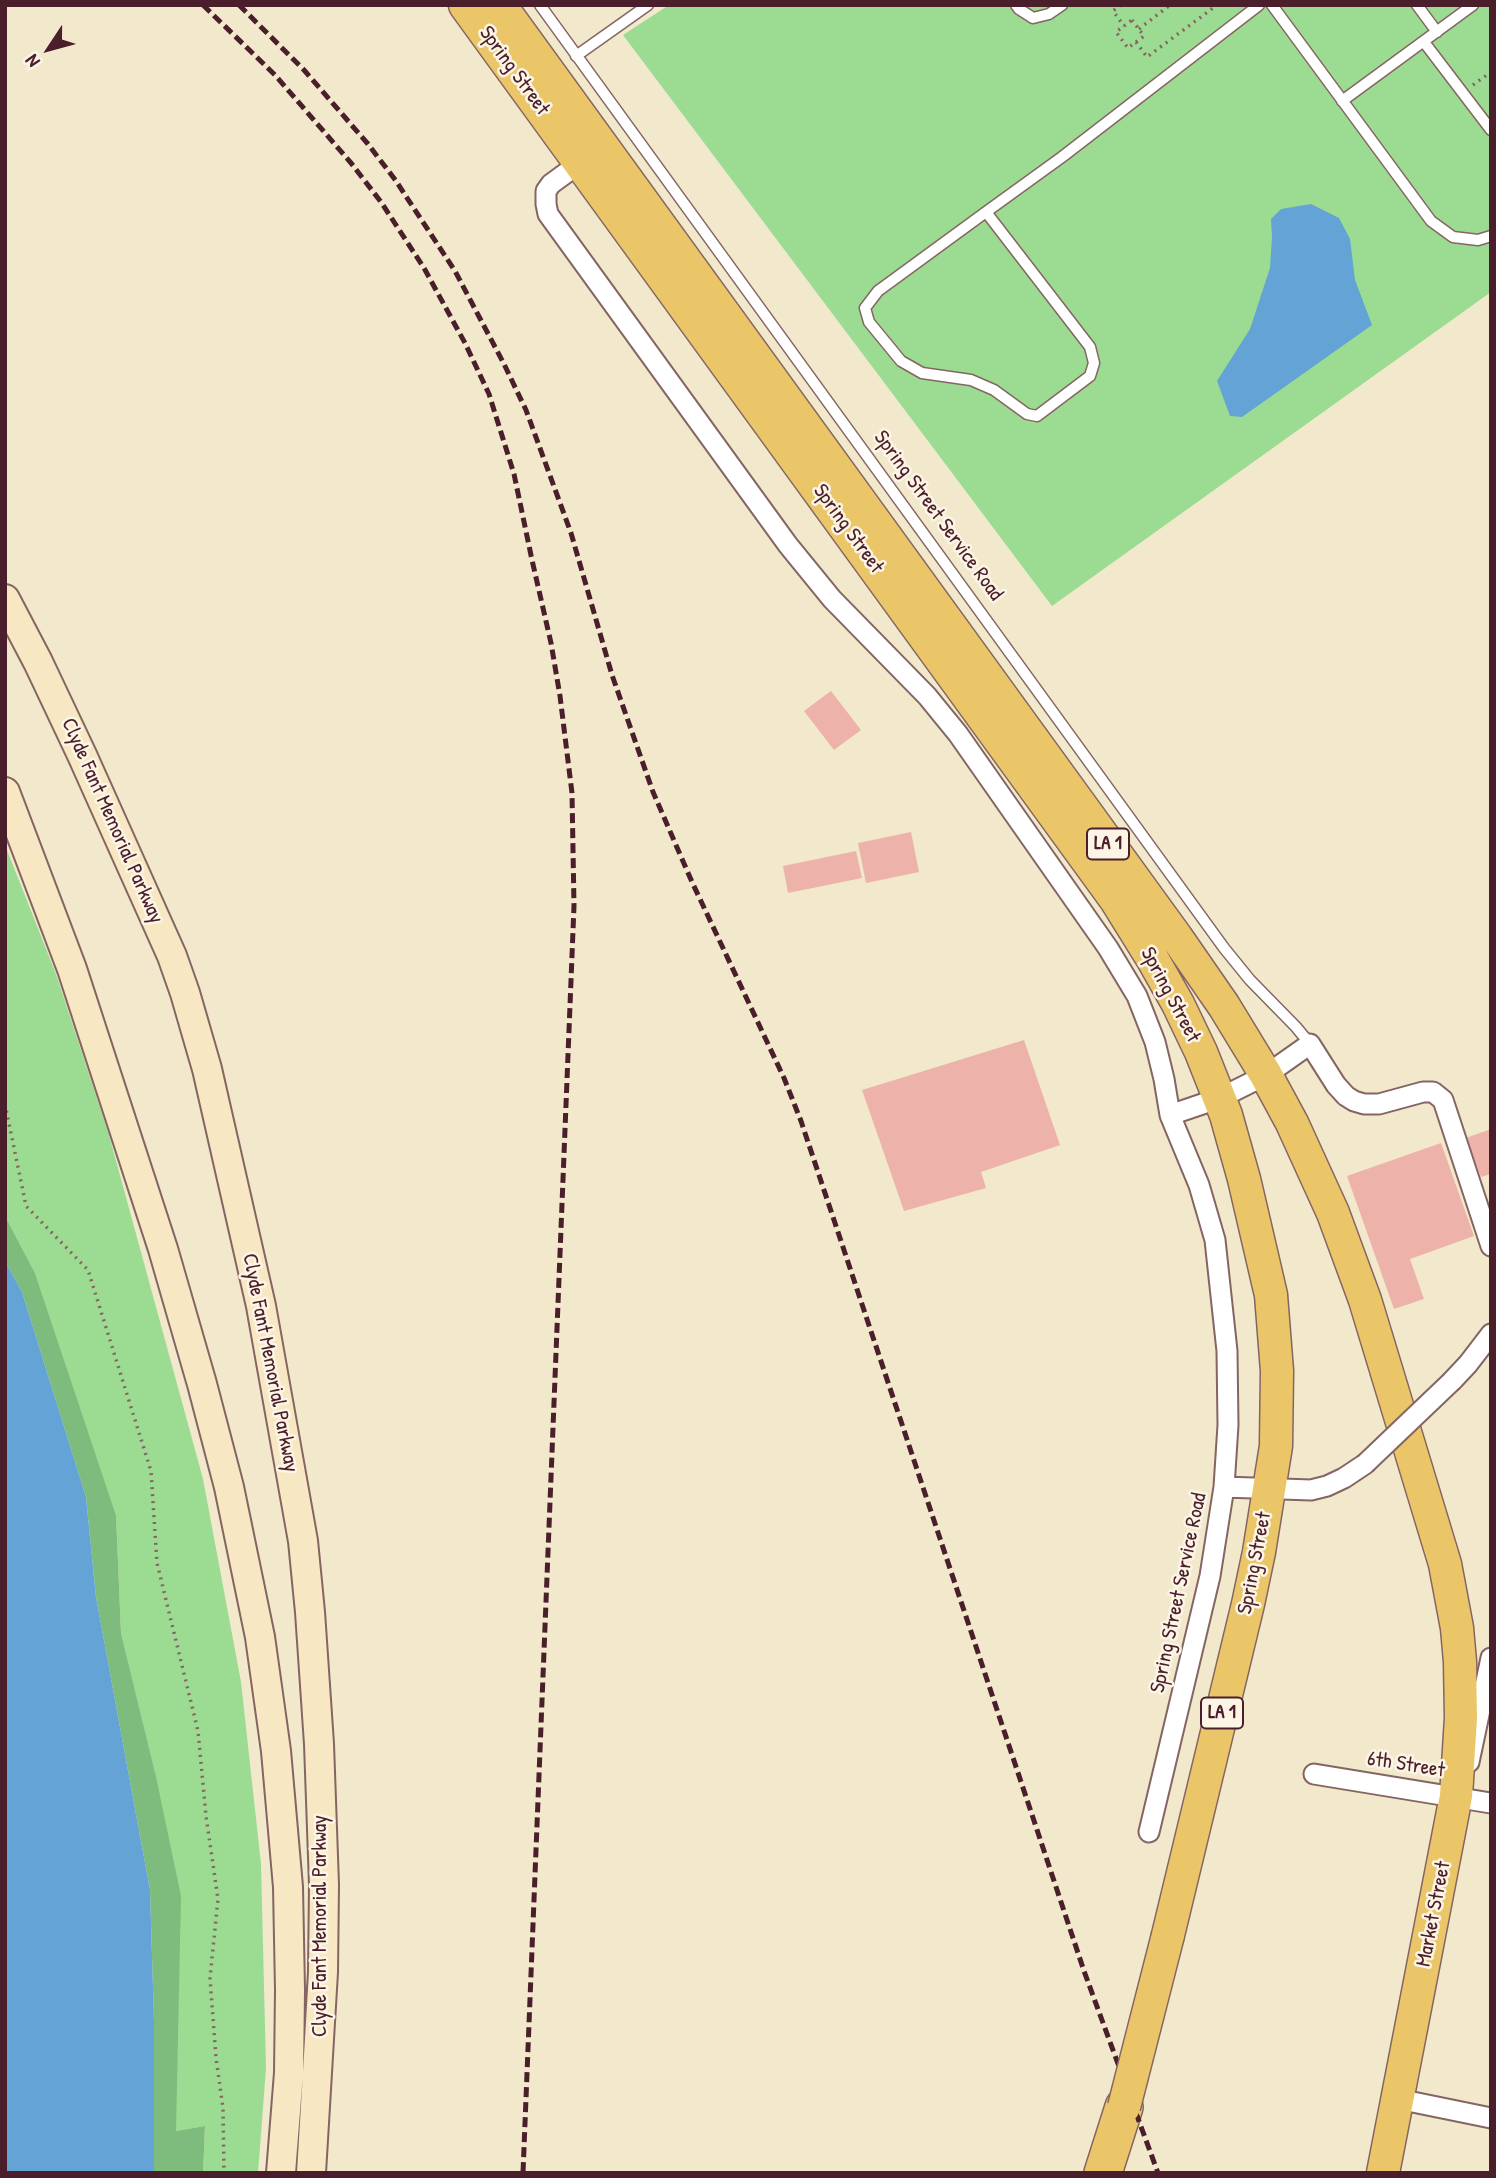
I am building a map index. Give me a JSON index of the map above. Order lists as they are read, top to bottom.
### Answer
{
  "streets": {
    "main road": [
      "Spring Street",
      "Clyde Fant Memorial Parkway",
      "LA 1",
      "Market Street"
    ],
    "street": ["Spring Street Service Road", "6th Street"]
  },
  "crossings": [
    ["Spring Street", "Spring Street Service Road"],
    ["Spring Street", "6th Street"],
    ["Spring Street", "Market Street"],
    ["6th Street", "Market Street"]
  ],
  "north": "bottom left"
}
